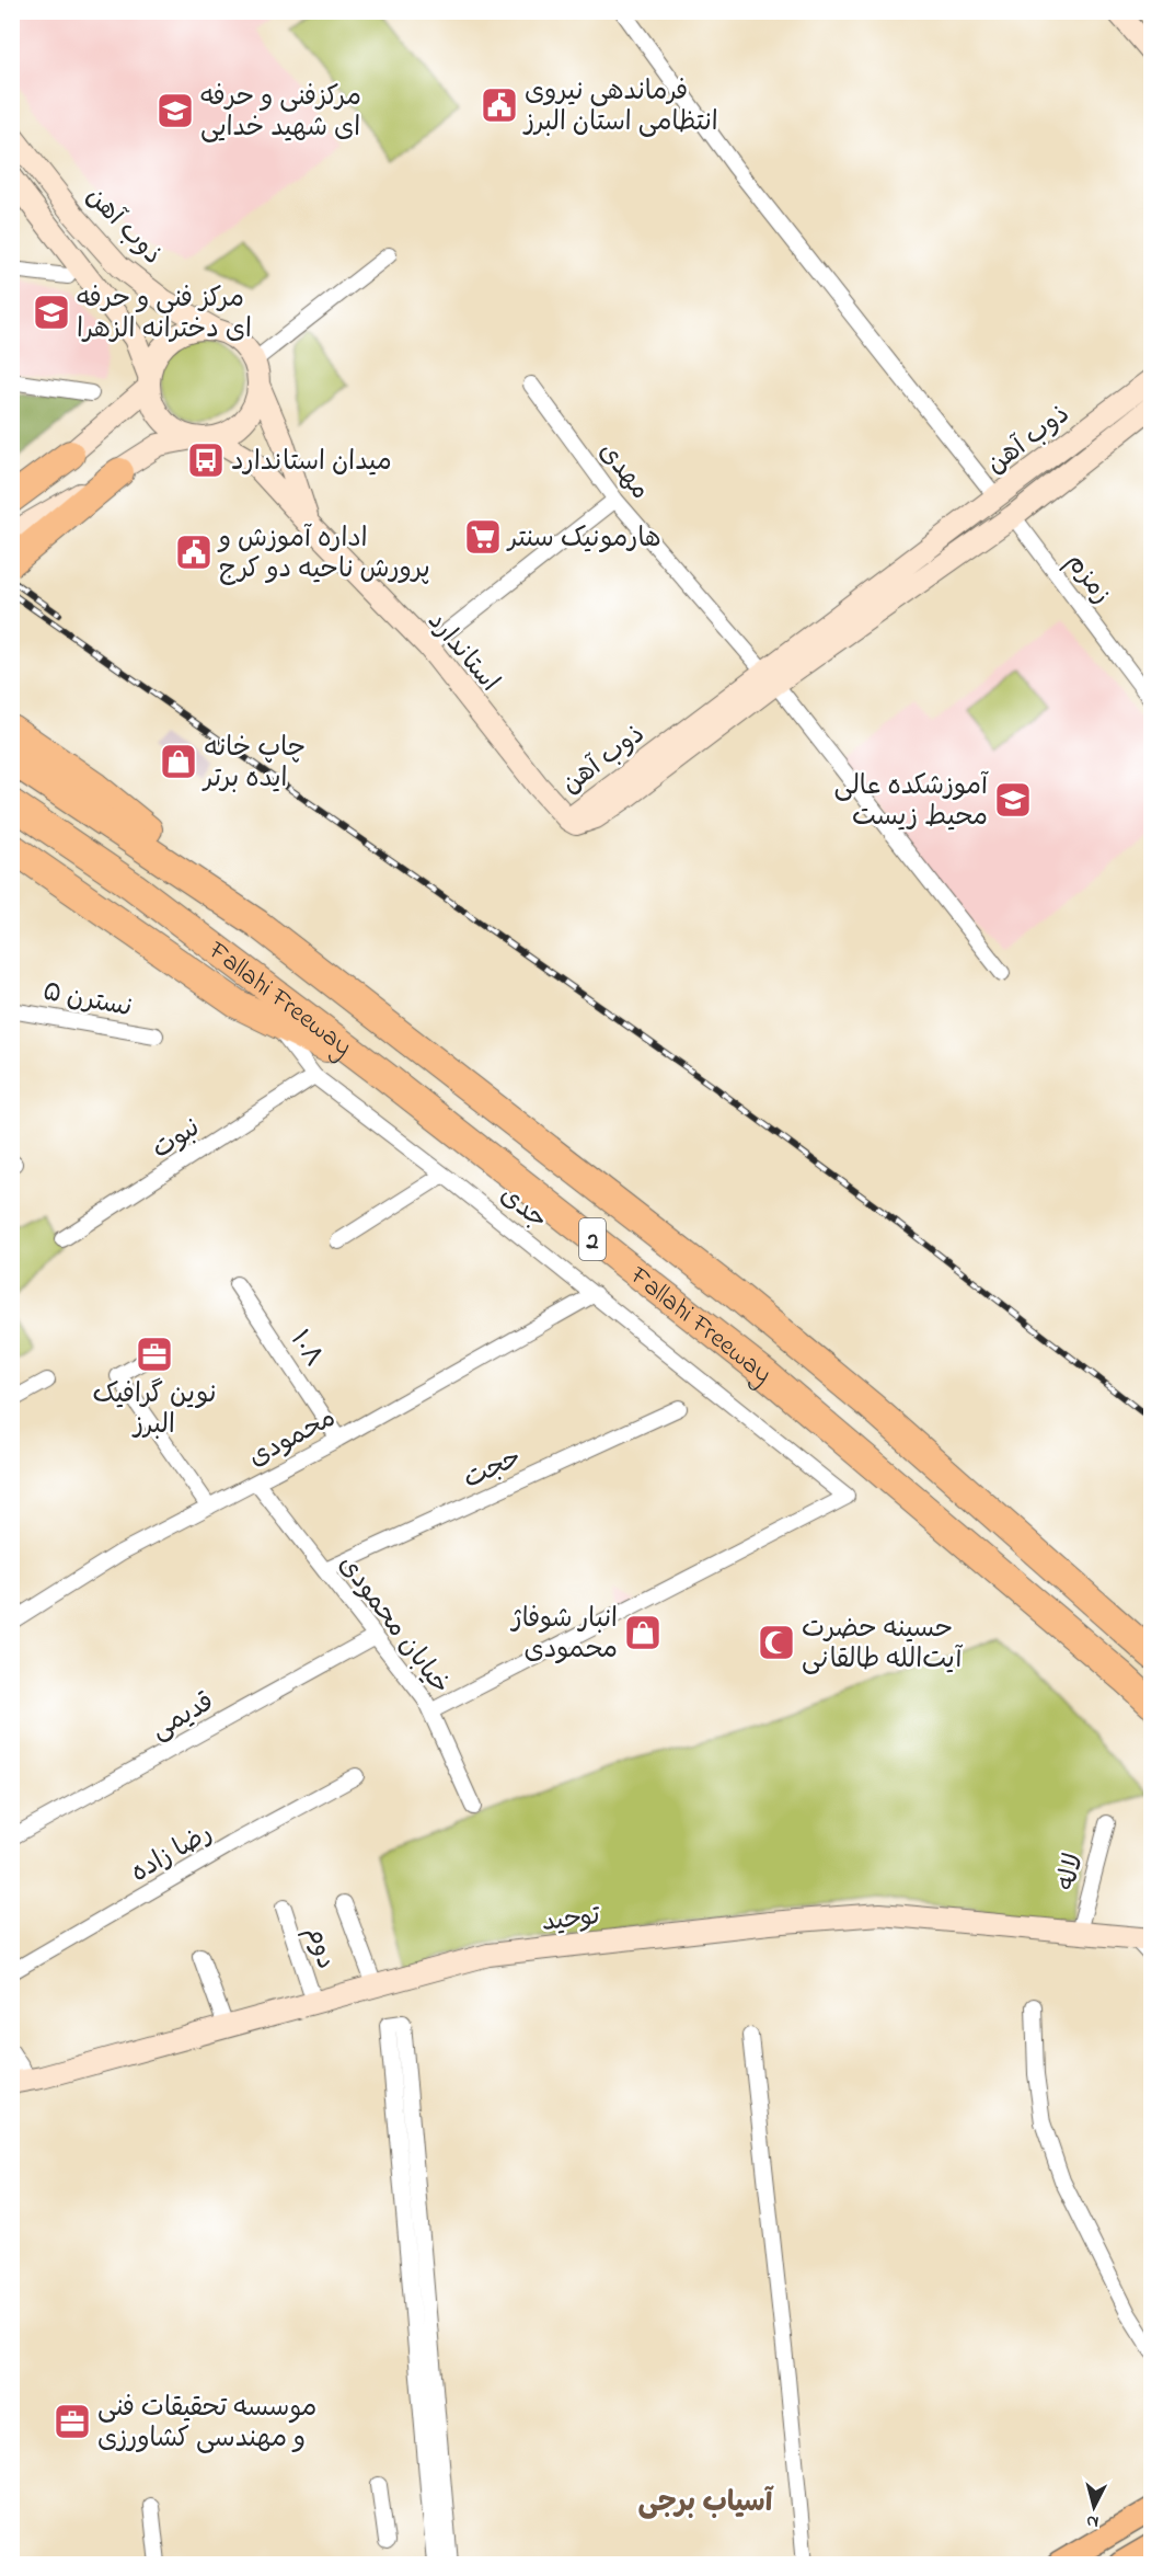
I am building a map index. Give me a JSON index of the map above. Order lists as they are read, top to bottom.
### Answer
{
  "streets": {
    "highway": ["Fallahi Freeway", "2"],
    "main road": ["ذوب آهن", "استاندارد", "توحید"],
    "street": [
      "مهدی",
      "زمزم",
      "نسترن ۵",
      "نبوت",
      "جدی",
      "۱۰۸",
      "محمودی",
      "حجت",
      "خیابان محمودی",
      "قدیمی",
      "رضا زاده",
      "لاله",
      "دوم"
    ]
  },
  "crossings": [
    ["ذوب آهن", "مهدی"],
    ["ذوب آهن", "زمزم"],
    ["ذوب آهن", "استاندارد"],
    ["نبوت", "جدی"],
    ["جدی", "محمودی"],
    ["جدی", "خیابان محمودی"],
    ["۱۰۸", "محمودی"],
    ["محمودی", "خیابان محمودی"],
    ["حجت", "خیابان محمودی"],
    ["خیابان محمودی", "قدیمی"],
    ["لاله", "توحید"],
    ["توحید", "دوم"]
  ],
  "districts": ["آسیاب برجی"],
  "places": {
    "public building": ["فرماندهی نیروی انتظامی استان البرز", "اداره آموزش و پرورش ناحیه دو کرج"],
    "school or university": ["مرکزفنی و حرفه ای شهید خدایی", "مرکز فنی و حرفه ای دخترانه الزهرا", "آموزشکده عالی محیط زیست"],
    "bus stop": ["میدان استاندارد"],
    "supermarket": ["هارمونیک سنتر"],
    "shop": ["چاپ خانه ایده برتر", "انبار شوفاژ محمودی"],
    "office": ["نوین گرافیک البرز", "موسسه تحقیقات فنی و مهندسی کشاورزی"],
    "mosque": ["حسینه حضرت آیت‌الله طالقانی"]
  },
  "north": "bottom"
}
